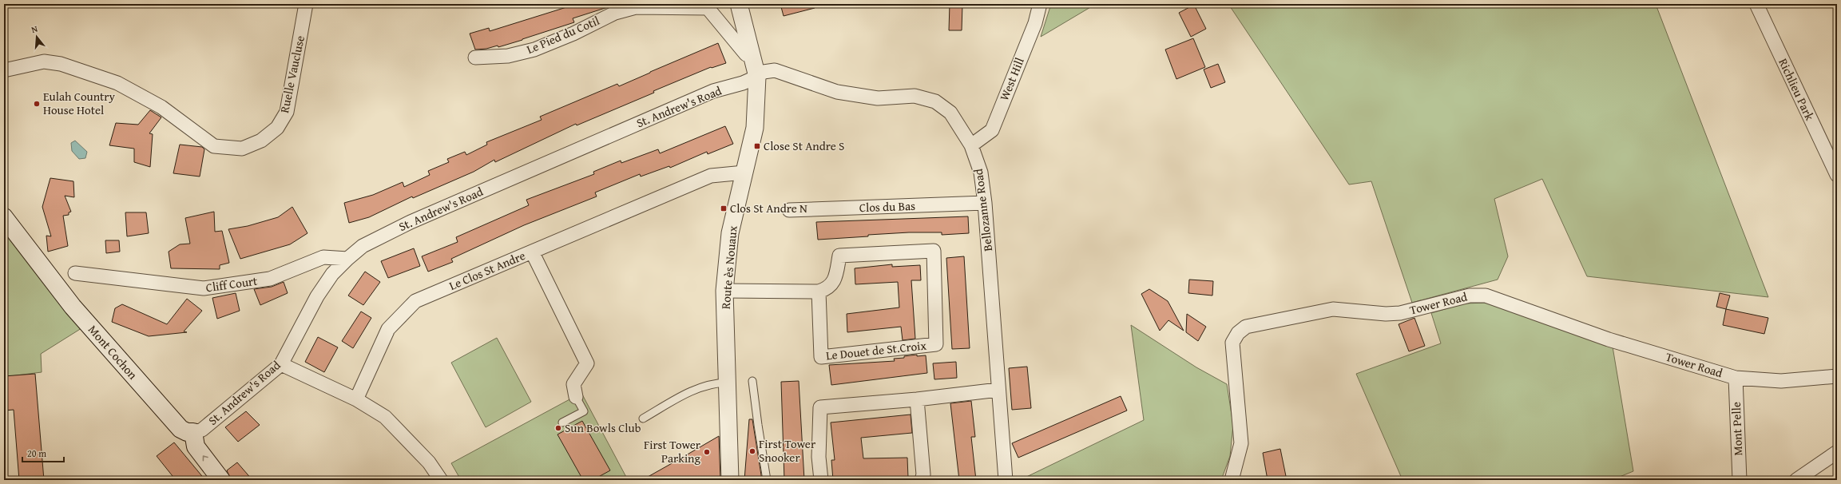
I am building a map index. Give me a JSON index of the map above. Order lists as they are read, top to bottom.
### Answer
{
  "streets": {
    "main road": ["Mont Cochon"],
    "street": [
      "Le Pied du Cotil",
      "Ruelle Vaucluse",
      "West Hill",
      "Richlieu Park",
      "St. Andrew's Road",
      "Clos du Bas",
      "Bellozanne Road",
      "Route ès Nouaux",
      "Le Clos St Andre",
      "Cliff Court",
      "Tower Road",
      "Le Douet de St.Croix",
      "Mont Pelle"
    ]
  },
  "crossings": [
    ["West Hill", "Bellozanne Road"],
    ["St. Andrew's Road", "Bellozanne Road"],
    ["St. Andrew's Road", "Route ès Nouaux"],
    ["St. Andrew's Road", "Cliff Court"],
    ["St. Andrew's Road", "Mont Cochon"],
    ["Clos du Bas", "Bellozanne Road"],
    ["Bellozanne Road", "Route ès Nouaux"],
    ["Route ès Nouaux", "Le Clos St Andre"],
    ["Tower Road", "Mont Pelle"]
  ],
  "places": {
    "other": [
      "Eulah Country House Hotel",
      "Sun Bowls Club",
      "First Tower Snooker",
      "First Tower Parking"
    ],
    "transit": ["Close St Andre S", "Clos St Andre N"]
  },
  "scale_bar": "20 m",
  "north": "top"
}
